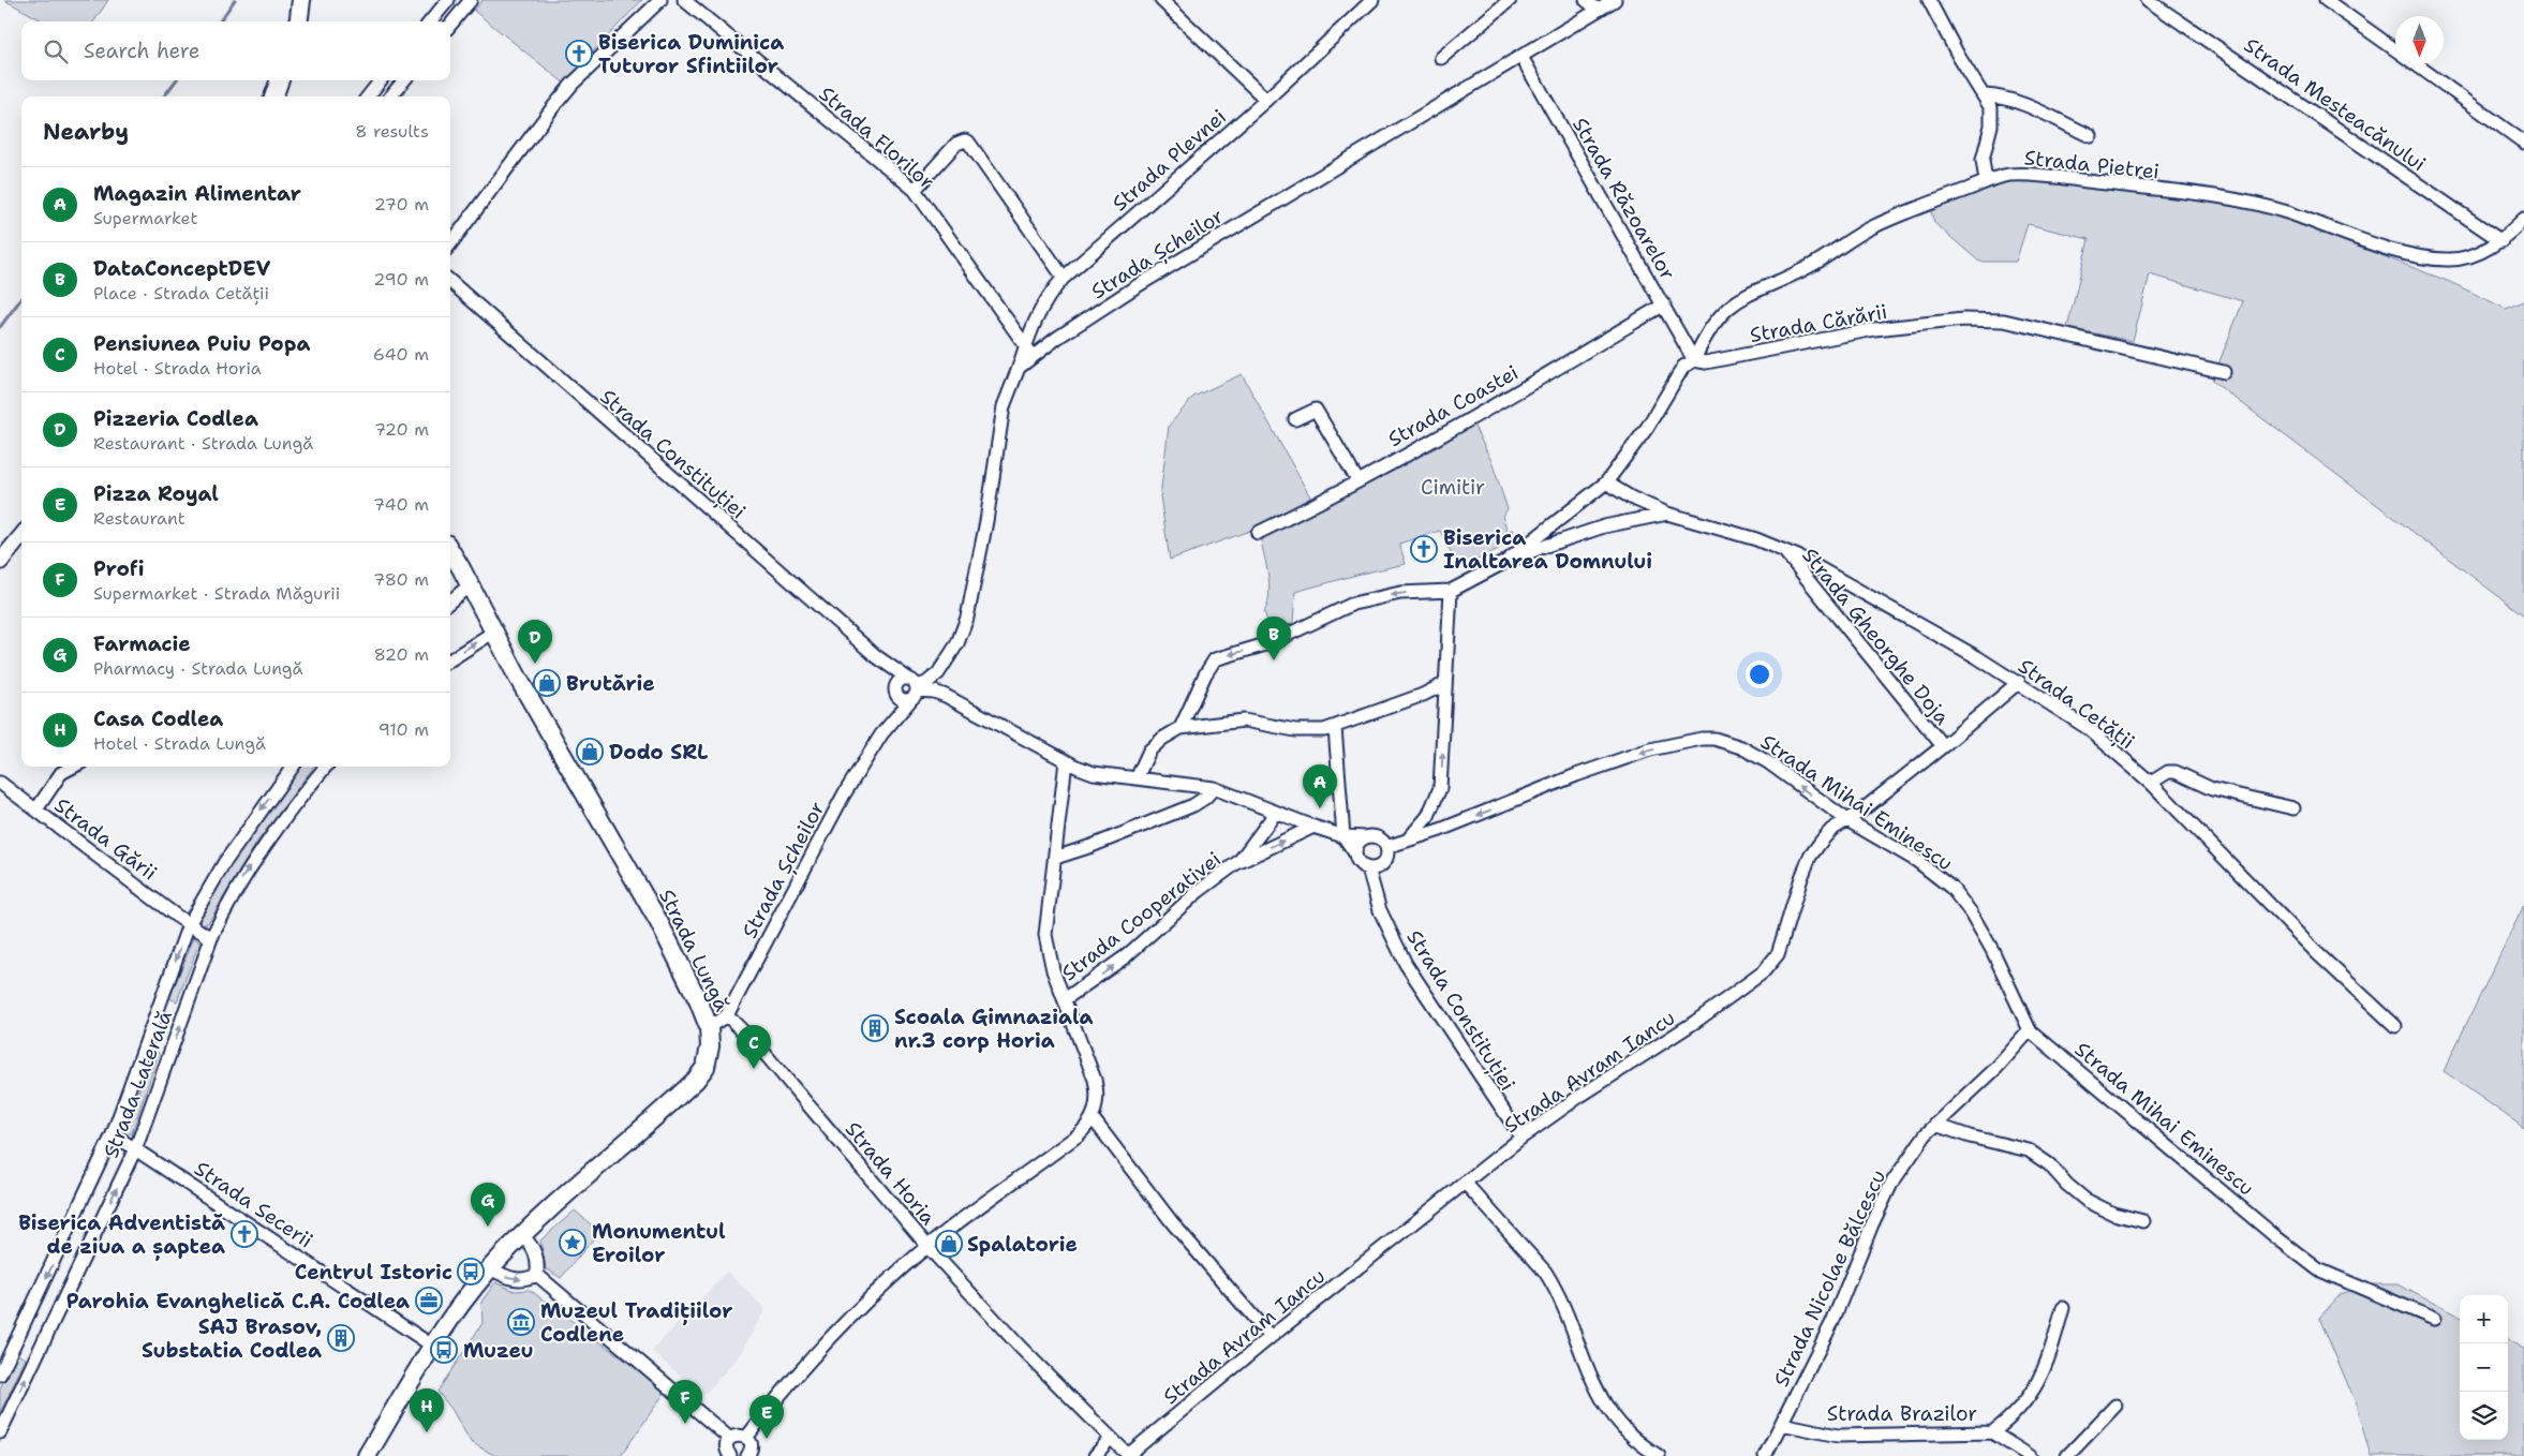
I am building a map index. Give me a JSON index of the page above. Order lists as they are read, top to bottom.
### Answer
{
  "streets": {
    "highway": ["Strada Lungă"],
    "street": [
      "Strada Mesteacănului",
      "Strada Florilor",
      "Strada Plevnei",
      "Strada Pietrei",
      "Strada Răzoarelor",
      "Strada Șcheilor",
      "Strada Cărării",
      "Strada Coastei",
      "Strada Constituției",
      "Strada Gheorghe Doja",
      "Strada Cetății",
      "Strada Mihai Eminescu",
      "Strada Gării",
      "Strada Cooperativei",
      "Strada Avram Iancu",
      "Strada Laterală",
      "Strada Horia",
      "Strada Secerii",
      "Strada Nicolae Bălcescu",
      "Strada Brazilor"
    ]
  },
  "crossings": [
    ["Strada Mesteacănului", "Strada Pietrei"],
    ["Strada Florilor", "Strada Plevnei"],
    ["Strada Florilor", "Strada Șcheilor"],
    ["Strada Plevnei", "Strada Șcheilor"],
    ["Strada Pietrei", "Strada Răzoarelor"],
    ["Strada Pietrei", "Strada Cărării"],
    ["Strada Răzoarelor", "Strada Șcheilor"],
    ["Strada Răzoarelor", "Strada Cărării"],
    ["Strada Răzoarelor", "Strada Coastei"],
    ["Strada Șcheilor", "Strada Constituției"],
    ["Strada Șcheilor", "Strada Lungă"],
    ["Strada Șcheilor", "Strada Horia"],
    ["Strada Constituției", "Strada Mihai Eminescu"],
    ["Strada Constituției", "Strada Cooperativei"],
    ["Strada Constituției", "Strada Avram Iancu"],
    ["Strada Gheorghe Doja", "Strada Cetății"],
    ["Strada Gheorghe Doja", "Strada Avram Iancu"],
    ["Strada Cetății", "Strada Avram Iancu"],
    ["Strada Mihai Eminescu", "Strada Avram Iancu"],
    ["Strada Mihai Eminescu", "Strada Nicolae Bălcescu"],
    ["Strada Gării", "Strada Laterală"],
    ["Strada Lungă", "Strada Secerii"],
    ["Strada Avram Iancu", "Strada Horia"],
    ["Strada Laterală", "Strada Secerii"],
    ["Strada Nicolae Bălcescu", "Strada Brazilor"]
  ],
  "parks": ["Cimitir"],
  "places": {
    "church": ["Biserica Duminica Tuturor Sfintiilor", "Biserica Inaltarea Domnului", "Biserica Adventistă de ziua a șaptea"],
    "shop": ["Brutărie", "Dodo SRL", "Spalatorie"],
    "building": ["Scoala Gimnaziala nr.3 corp Horia", "SAJ Brasov, Substatia Codlea"],
    "place": ["Monumentul Eroilor"],
    "bus stop": ["Centrul Istoric", "Muzeu"],
    "office": ["Parohia Evanghelică C.A. Codlea"],
    "museum": ["Muzeul Tradițiilor Codlene"]
  },
  "north": "bottom",
  "page": {
    "search": "Search here",
    "heading": ["Nearby", "8 results"],
    "list": [
      {
        "mark": "A",
        "name": "Magazin Alimentar",
        "note": "Supermarket",
        "value": "270 m"
      },
      {
        "mark": "B",
        "name": "DataConceptDEV",
        "note": "Place · Strada Cetății",
        "value": "290 m"
      },
      {
        "mark": "C",
        "name": "Pensiunea Puiu Popa",
        "note": "Hotel · Strada Horia",
        "value": "640 m"
      },
      {
        "mark": "D",
        "name": "Pizzeria Codlea",
        "note": "Restaurant · Strada Lungă",
        "value": "720 m"
      },
      {
        "mark": "E",
        "name": "Pizza Royal",
        "note": "Restaurant",
        "value": "740 m"
      },
      {
        "mark": "F",
        "name": "Profi",
        "note": "Supermarket · Strada Măgurii",
        "value": "780 m"
      },
      {
        "mark": "G",
        "name": "Farmacie",
        "note": "Pharmacy · Strada Lungă",
        "value": "820 m"
      },
      {
        "mark": "H",
        "name": "Casa Codlea",
        "note": "Hotel · Strada Lungă",
        "value": "910 m"
      }
    ],
    "pins": [
      "B",
      "D",
      "A",
      "C",
      "G",
      "F",
      "H",
      "E"
    ],
    "map_buttons": ["+", "−"]
  }
}
